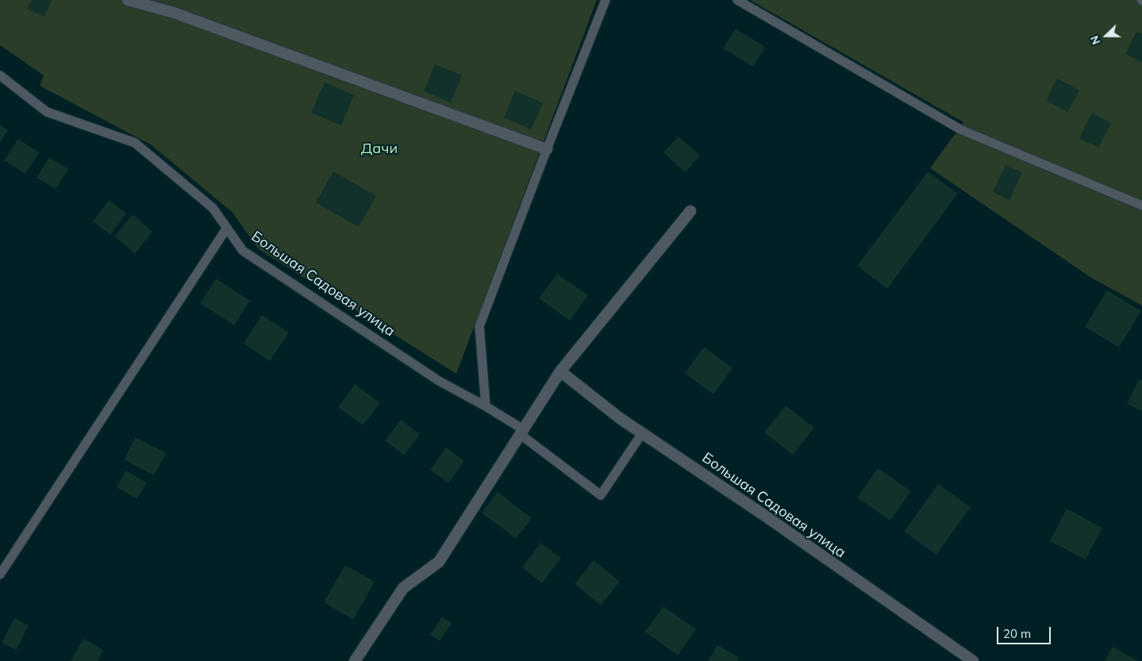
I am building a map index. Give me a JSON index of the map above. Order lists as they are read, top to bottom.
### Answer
{
  "streets": {
    "street": ["Большая Садовая улица"]
  },
  "parks": ["Дачи"],
  "scale_bar": "20 m",
  "north": "left"
}
